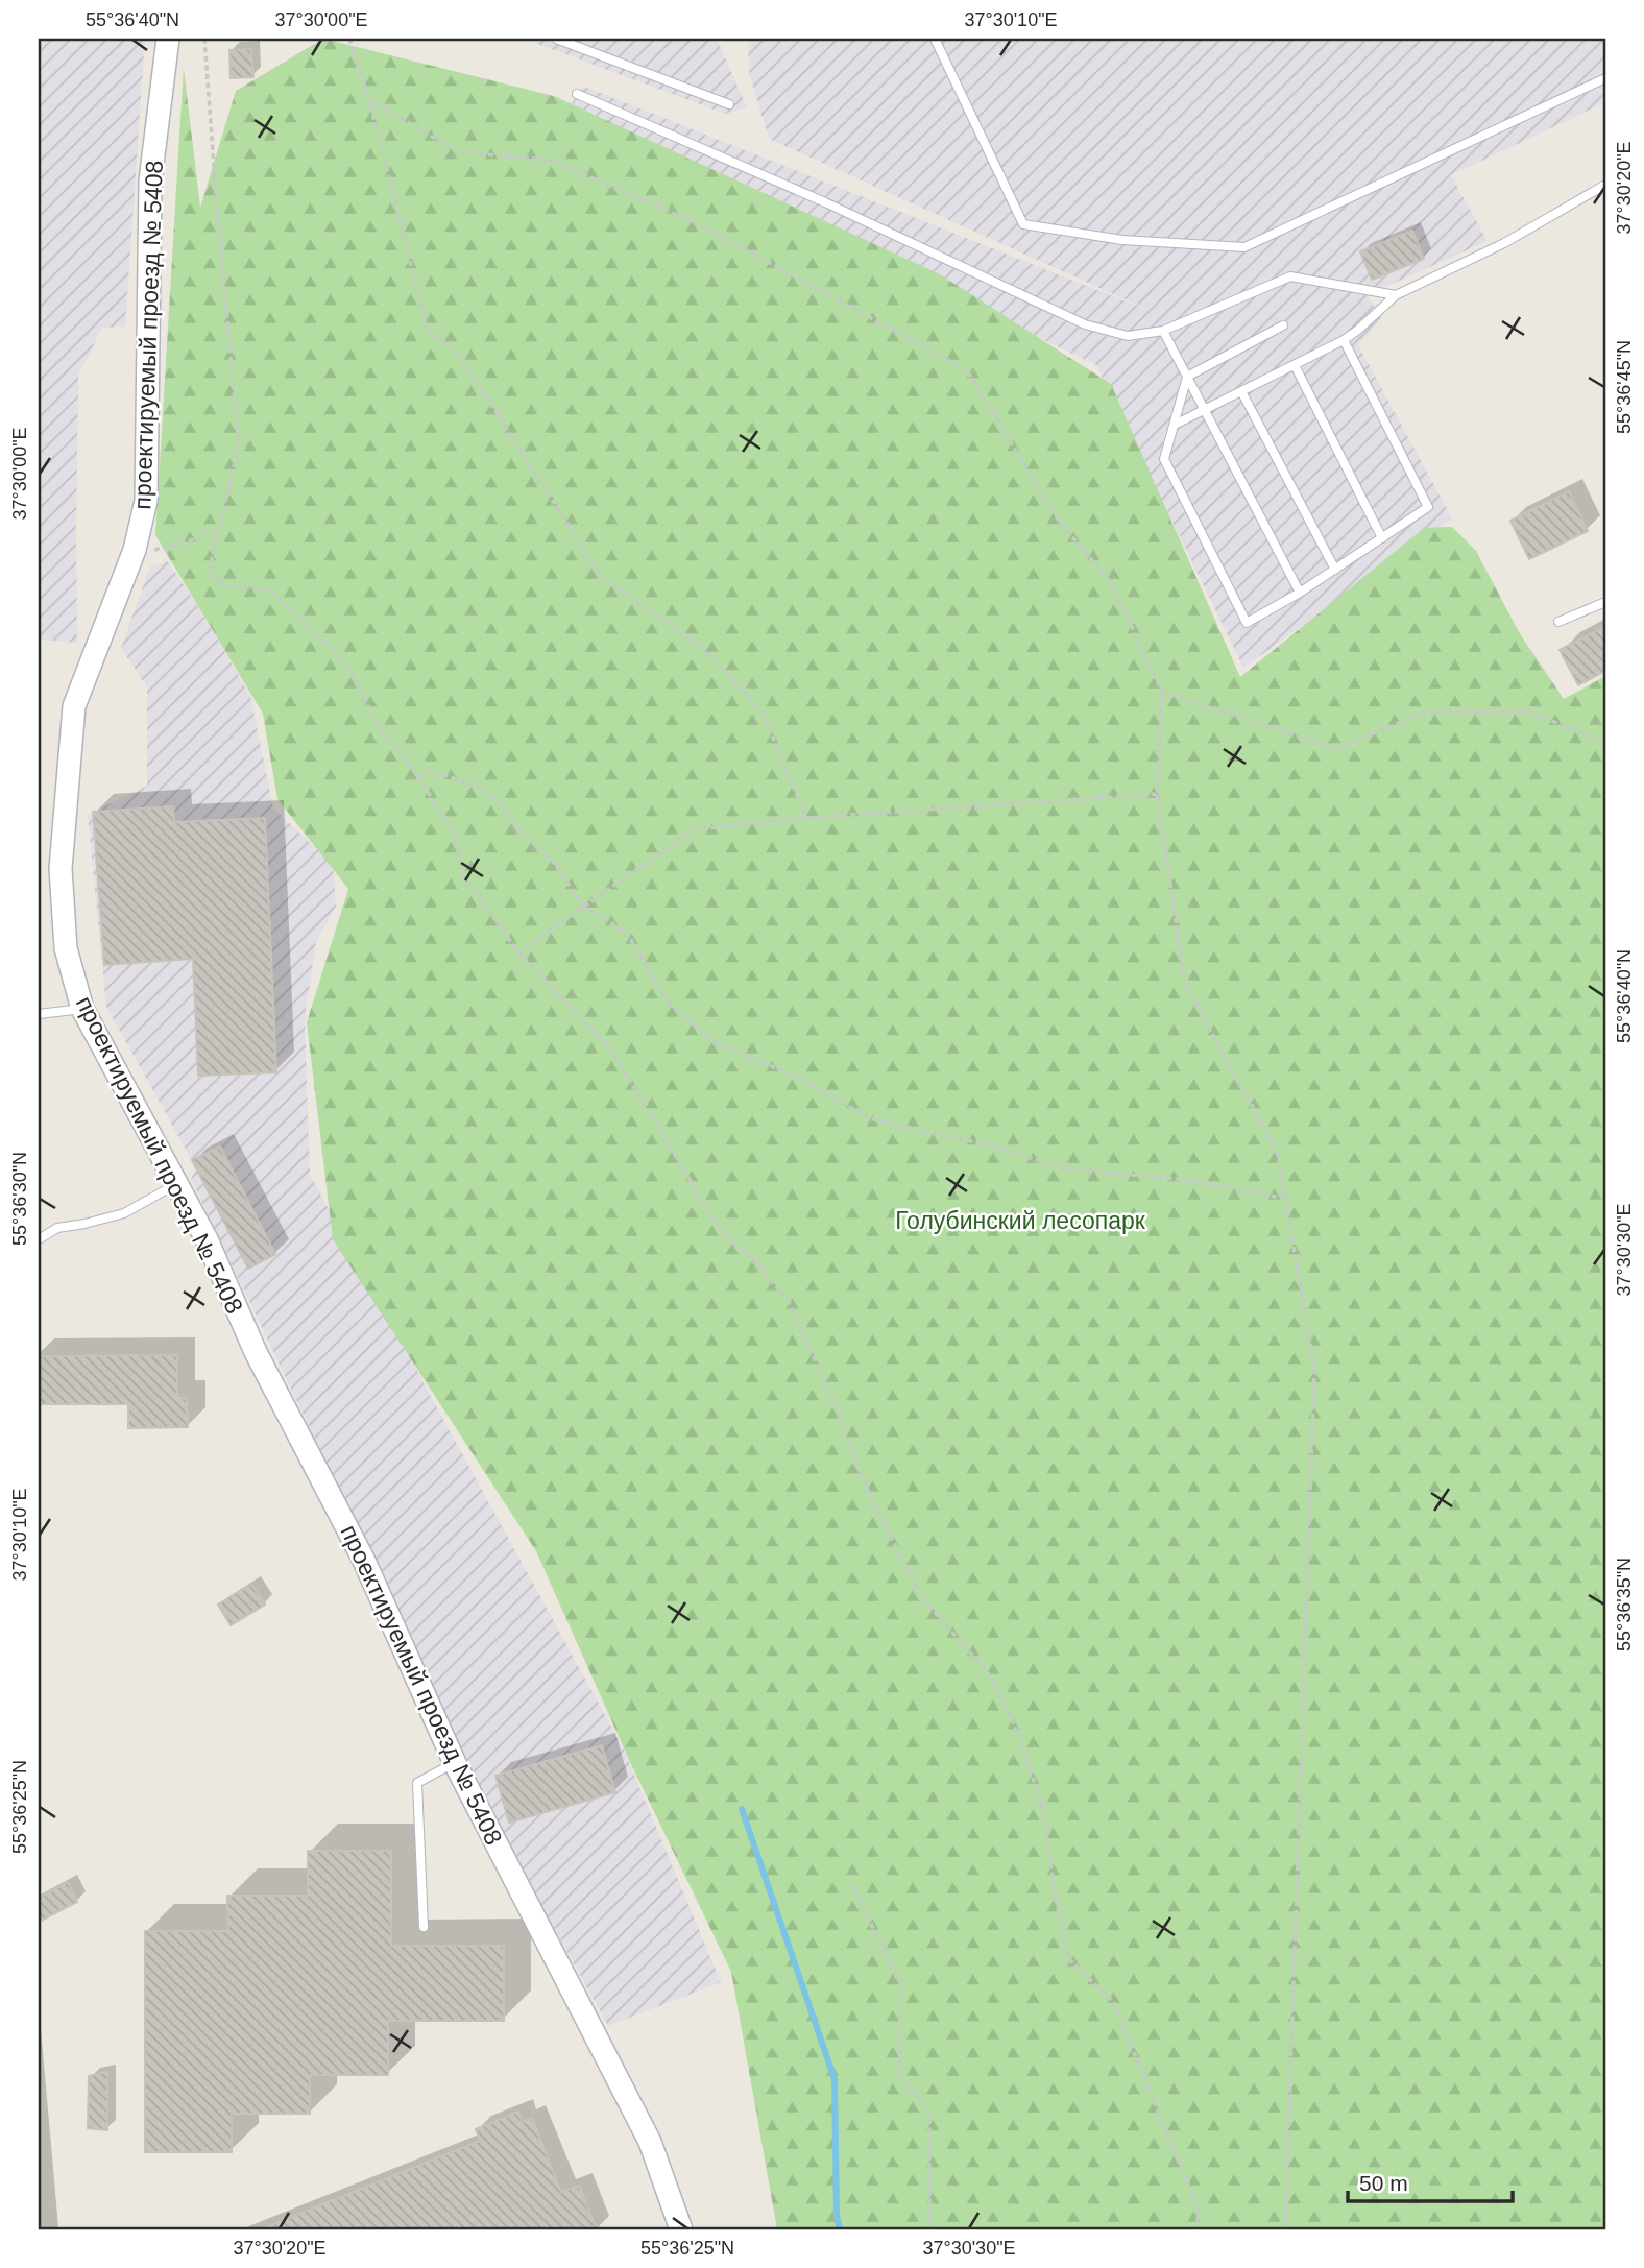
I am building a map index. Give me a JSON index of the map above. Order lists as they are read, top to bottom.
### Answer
{
  "streets": {
    "street": ["проектируемый проезд № 5408"]
  },
  "parks": ["Голубинский лесопарк"],
  "scale_bar": "50 m",
  "coordinates": [
    "55°36'40\"N",
    "37°30'00\"E",
    "37°30'10\"E",
    "37°30'20\"E",
    "55°36'45\"N",
    "55°36'30\"N",
    "37°30'30\"E",
    "55°36'35\"N",
    "55°36'25\"N"
  ]
}
